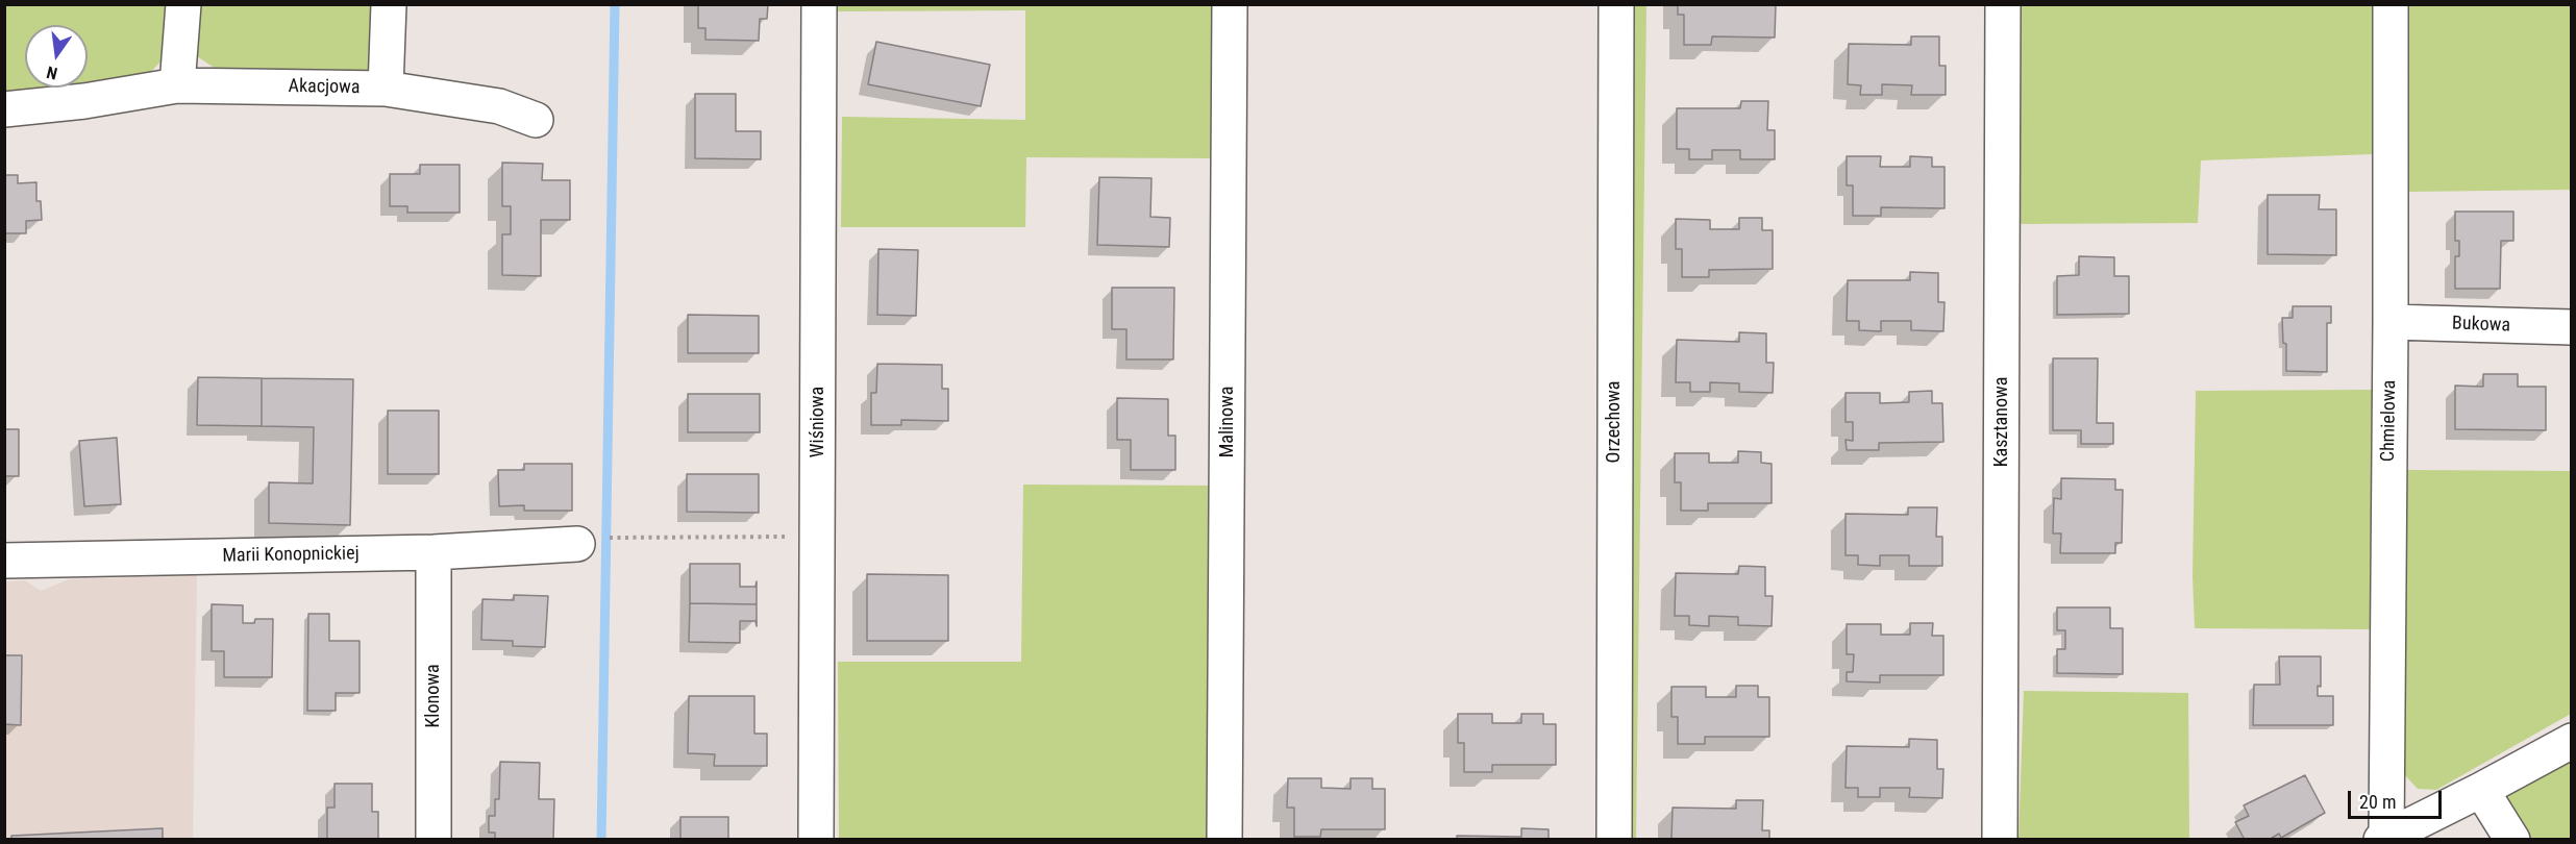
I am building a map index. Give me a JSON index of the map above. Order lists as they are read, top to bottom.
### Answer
{
  "streets": {
    "street": [
      "Akacjowa",
      "Bukowa",
      "Chmielowa",
      "Wiśniowa",
      "Malinowa",
      "Orzechowa",
      "Kasztanowa",
      "Marii Konopnickiej",
      "Klonowa"
    ]
  },
  "crossings": [
    ["Bukowa", "Chmielowa"],
    ["Marii Konopnickiej", "Klonowa"]
  ],
  "scale_bar": "20 m",
  "north": "bottom"
}
